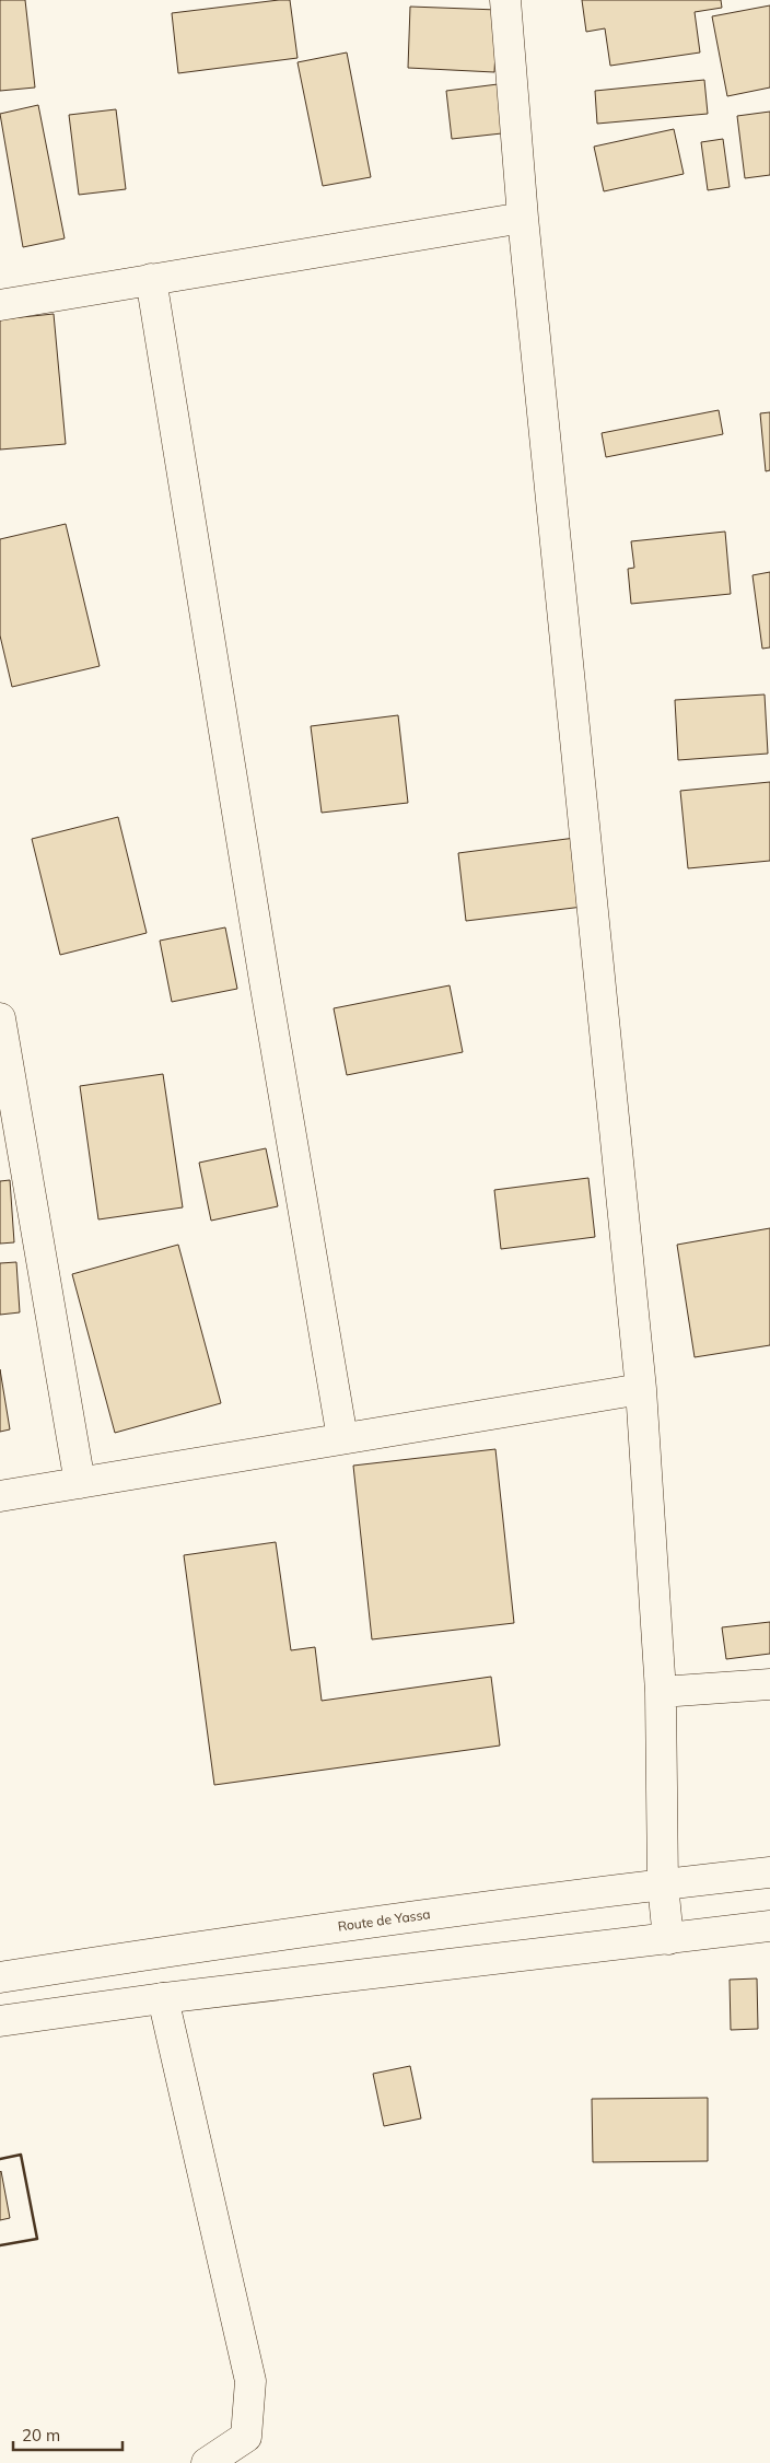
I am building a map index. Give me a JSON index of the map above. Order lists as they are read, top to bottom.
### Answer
{
  "streets": {
    "street": ["Route de Yassa"]
  },
  "scale_bar": "20 m"
}
